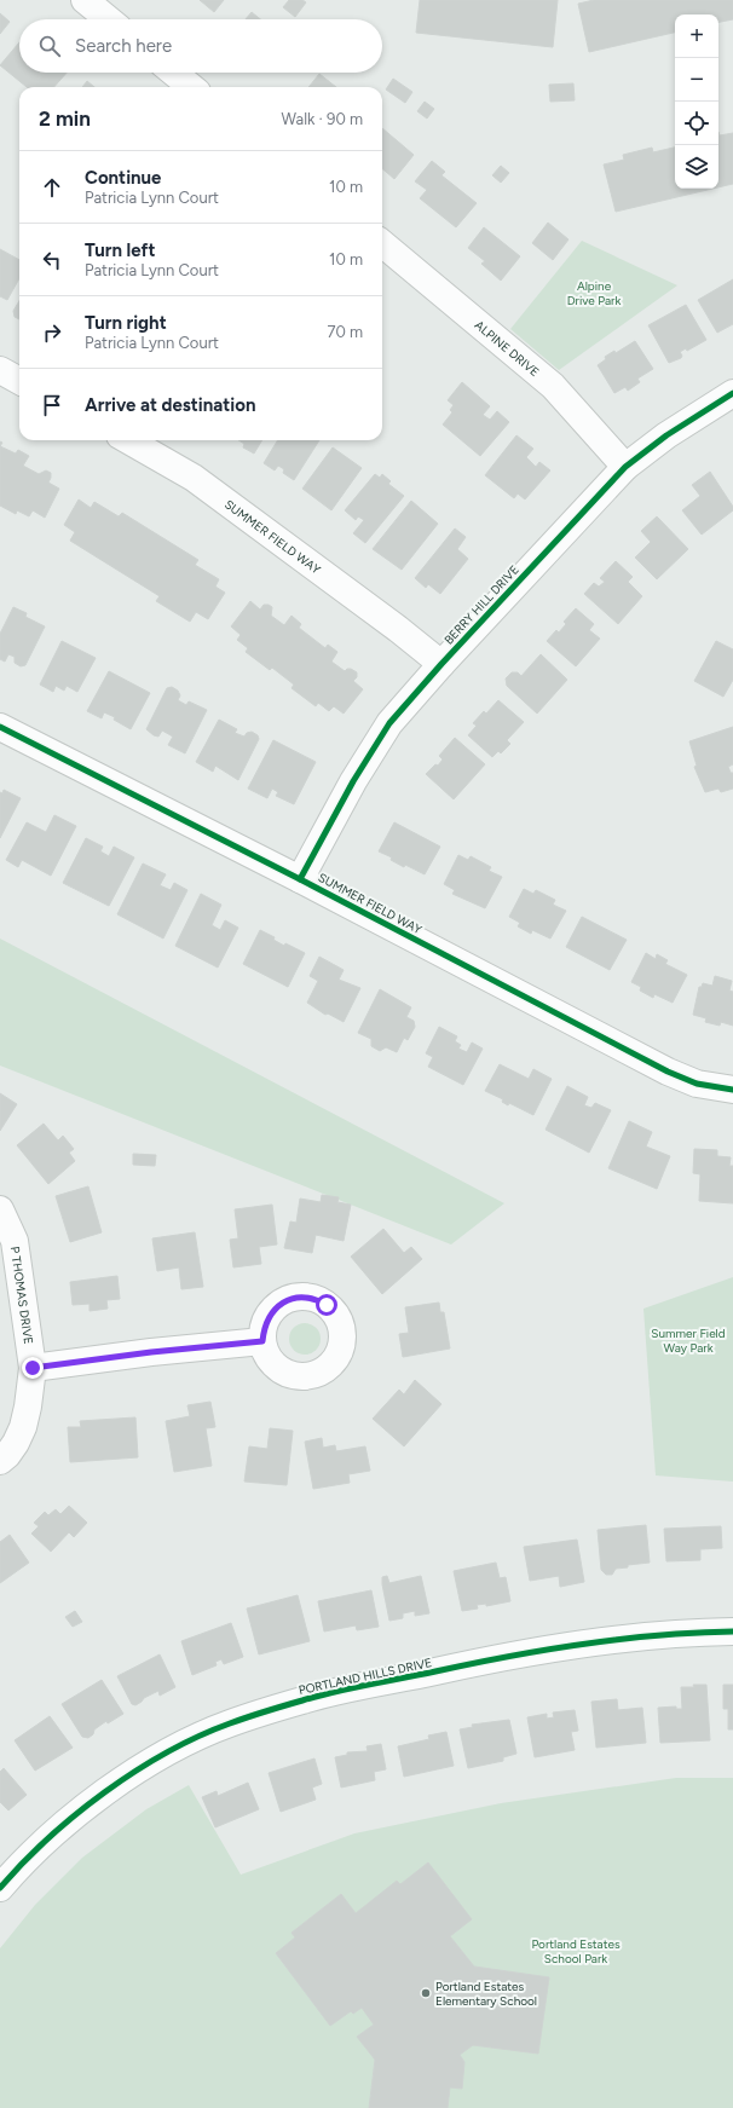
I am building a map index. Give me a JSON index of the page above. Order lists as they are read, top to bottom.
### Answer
{
  "streets": {
    "street": [
      "ALPINE DRIVE",
      "SUMMER FIELD WAY",
      "BERRY HILL DRIVE",
      "P THOMAS DRIVE",
      "PORTLAND HILLS DRIVE"
    ]
  },
  "crossings": [
    ["ALPINE DRIVE", "BERRY HILL DRIVE"],
    ["SUMMER FIELD WAY", "BERRY HILL DRIVE"]
  ],
  "parks": ["Alpine Drive Park", "Summer Field Way Park", "Portland Estates School Park"],
  "places": ["Portland Estates Elementary School"],
  "page": {
    "map_buttons": ["+", "−"],
    "search": "Search here",
    "heading": ["2 min", "Walk · 90 m"],
    "list": [
      ["Continue", "Patricia Lynn Court", "10 m"],
      ["Turn left", "Patricia Lynn Court", "10 m"],
      ["Turn right", "Patricia Lynn Court", "70 m"],
      "Arrive at destination"
    ]
  }
}
